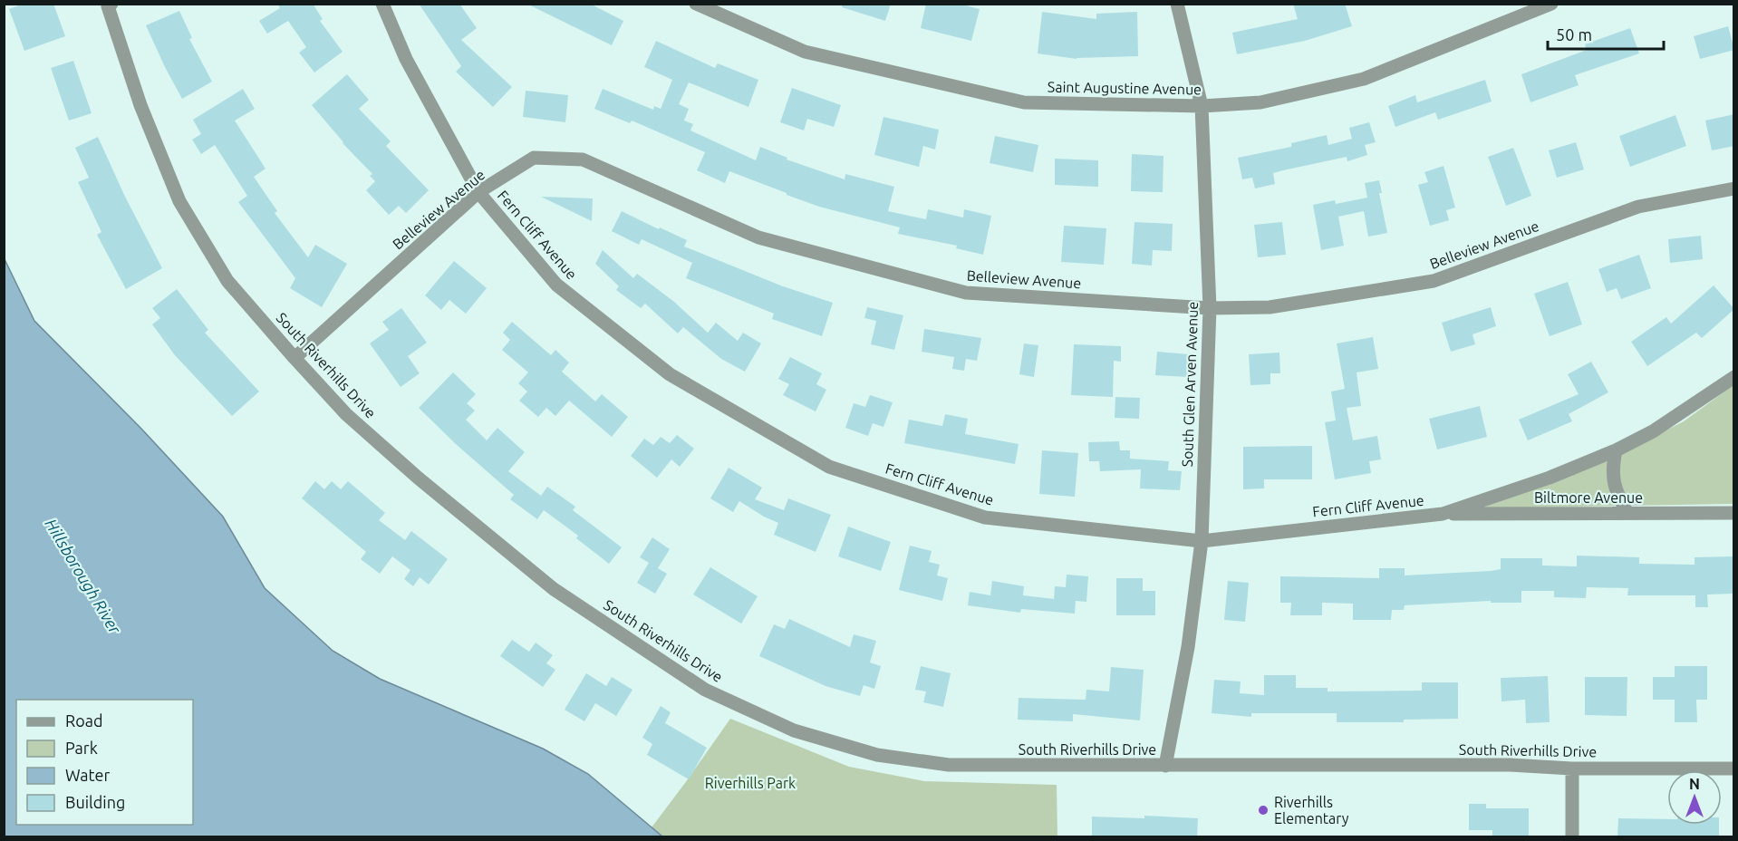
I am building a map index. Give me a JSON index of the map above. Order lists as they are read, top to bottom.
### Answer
{
  "streets": {
    "street": [
      "Saint Augustine Avenue",
      "Belleview Avenue",
      "Fern Cliff Avenue",
      "South Riverhills Drive",
      "South Glen Arven Avenue",
      "Biltmore Avenue"
    ]
  },
  "crossings": [
    ["Saint Augustine Avenue", "South Glen Arven Avenue"],
    ["Belleview Avenue", "Fern Cliff Avenue"],
    ["Belleview Avenue", "South Riverhills Drive"],
    ["Belleview Avenue", "South Glen Arven Avenue"],
    ["Fern Cliff Avenue", "South Glen Arven Avenue"],
    ["Fern Cliff Avenue", "Biltmore Avenue"],
    ["South Riverhills Drive", "South Glen Arven Avenue"]
  ],
  "water": ["Hillsborough River"],
  "parks": ["Riverhills Park"],
  "places": ["Riverhills Elementary"],
  "legend": [
    "Road",
    "Park",
    "Water",
    "Building"
  ],
  "scale_bar": "50 m",
  "north": "top"
}
